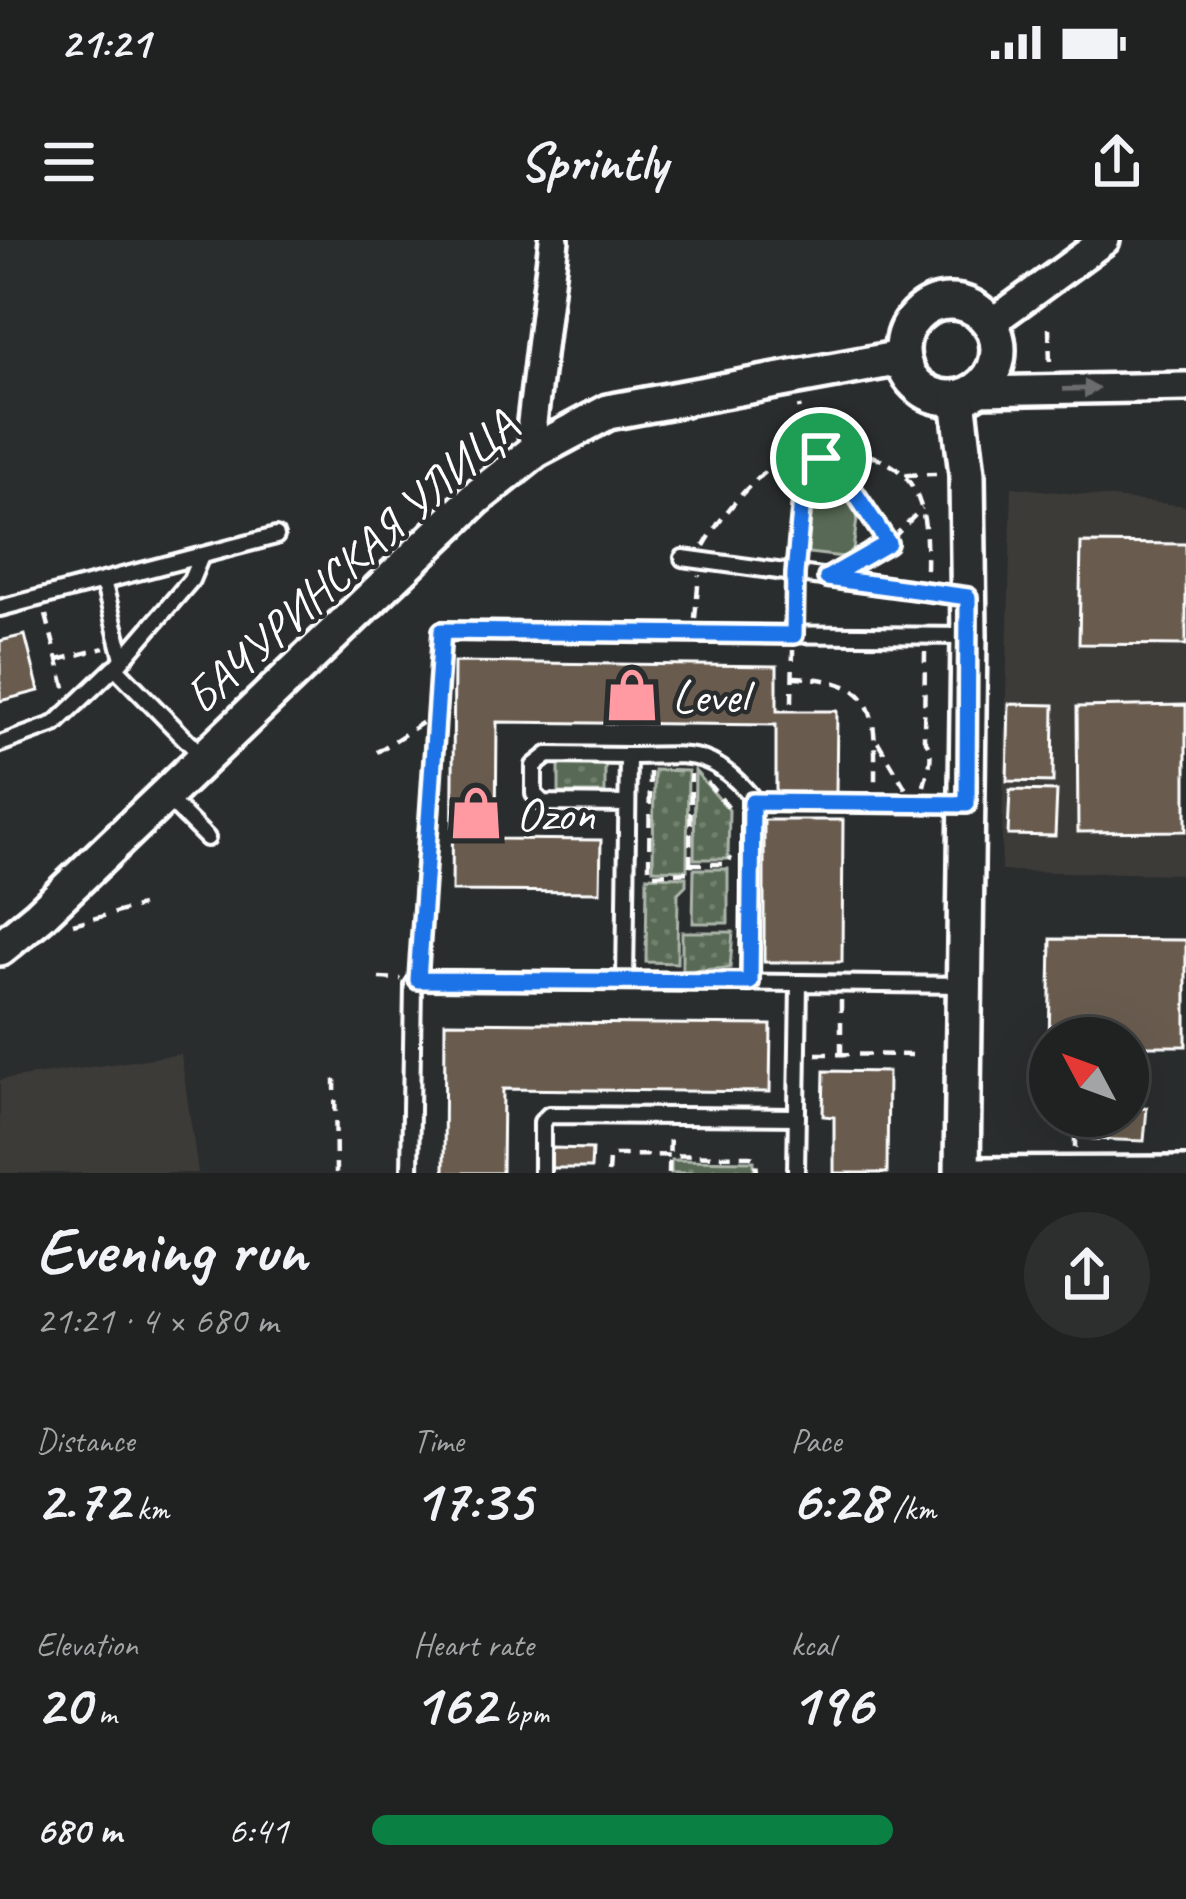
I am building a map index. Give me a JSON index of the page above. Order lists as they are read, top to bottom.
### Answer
{
  "streets": {
    "street": ["БАЧУРИНСКАЯ УЛИЦА"]
  },
  "places": {
    "shop": ["Level", "Ozon"]
  },
  "north": "top left",
  "page": {
    "status": "21:21",
    "header": "Sprintly",
    "heading": ["Evening run", "21:21 · 4 × 680 m"],
    "stats": [
      ["Distance", "2.72 km"],
      ["Time", "17:35"],
      ["Pace", "6:28 /km"],
      ["Elevation", "20 m"],
      ["Heart rate", "162 bpm"],
      ["kcal", "196"]
    ],
    "list": [
      {
        "name": "680 m",
        "note": "6:41"
      }
    ]
  }
}
